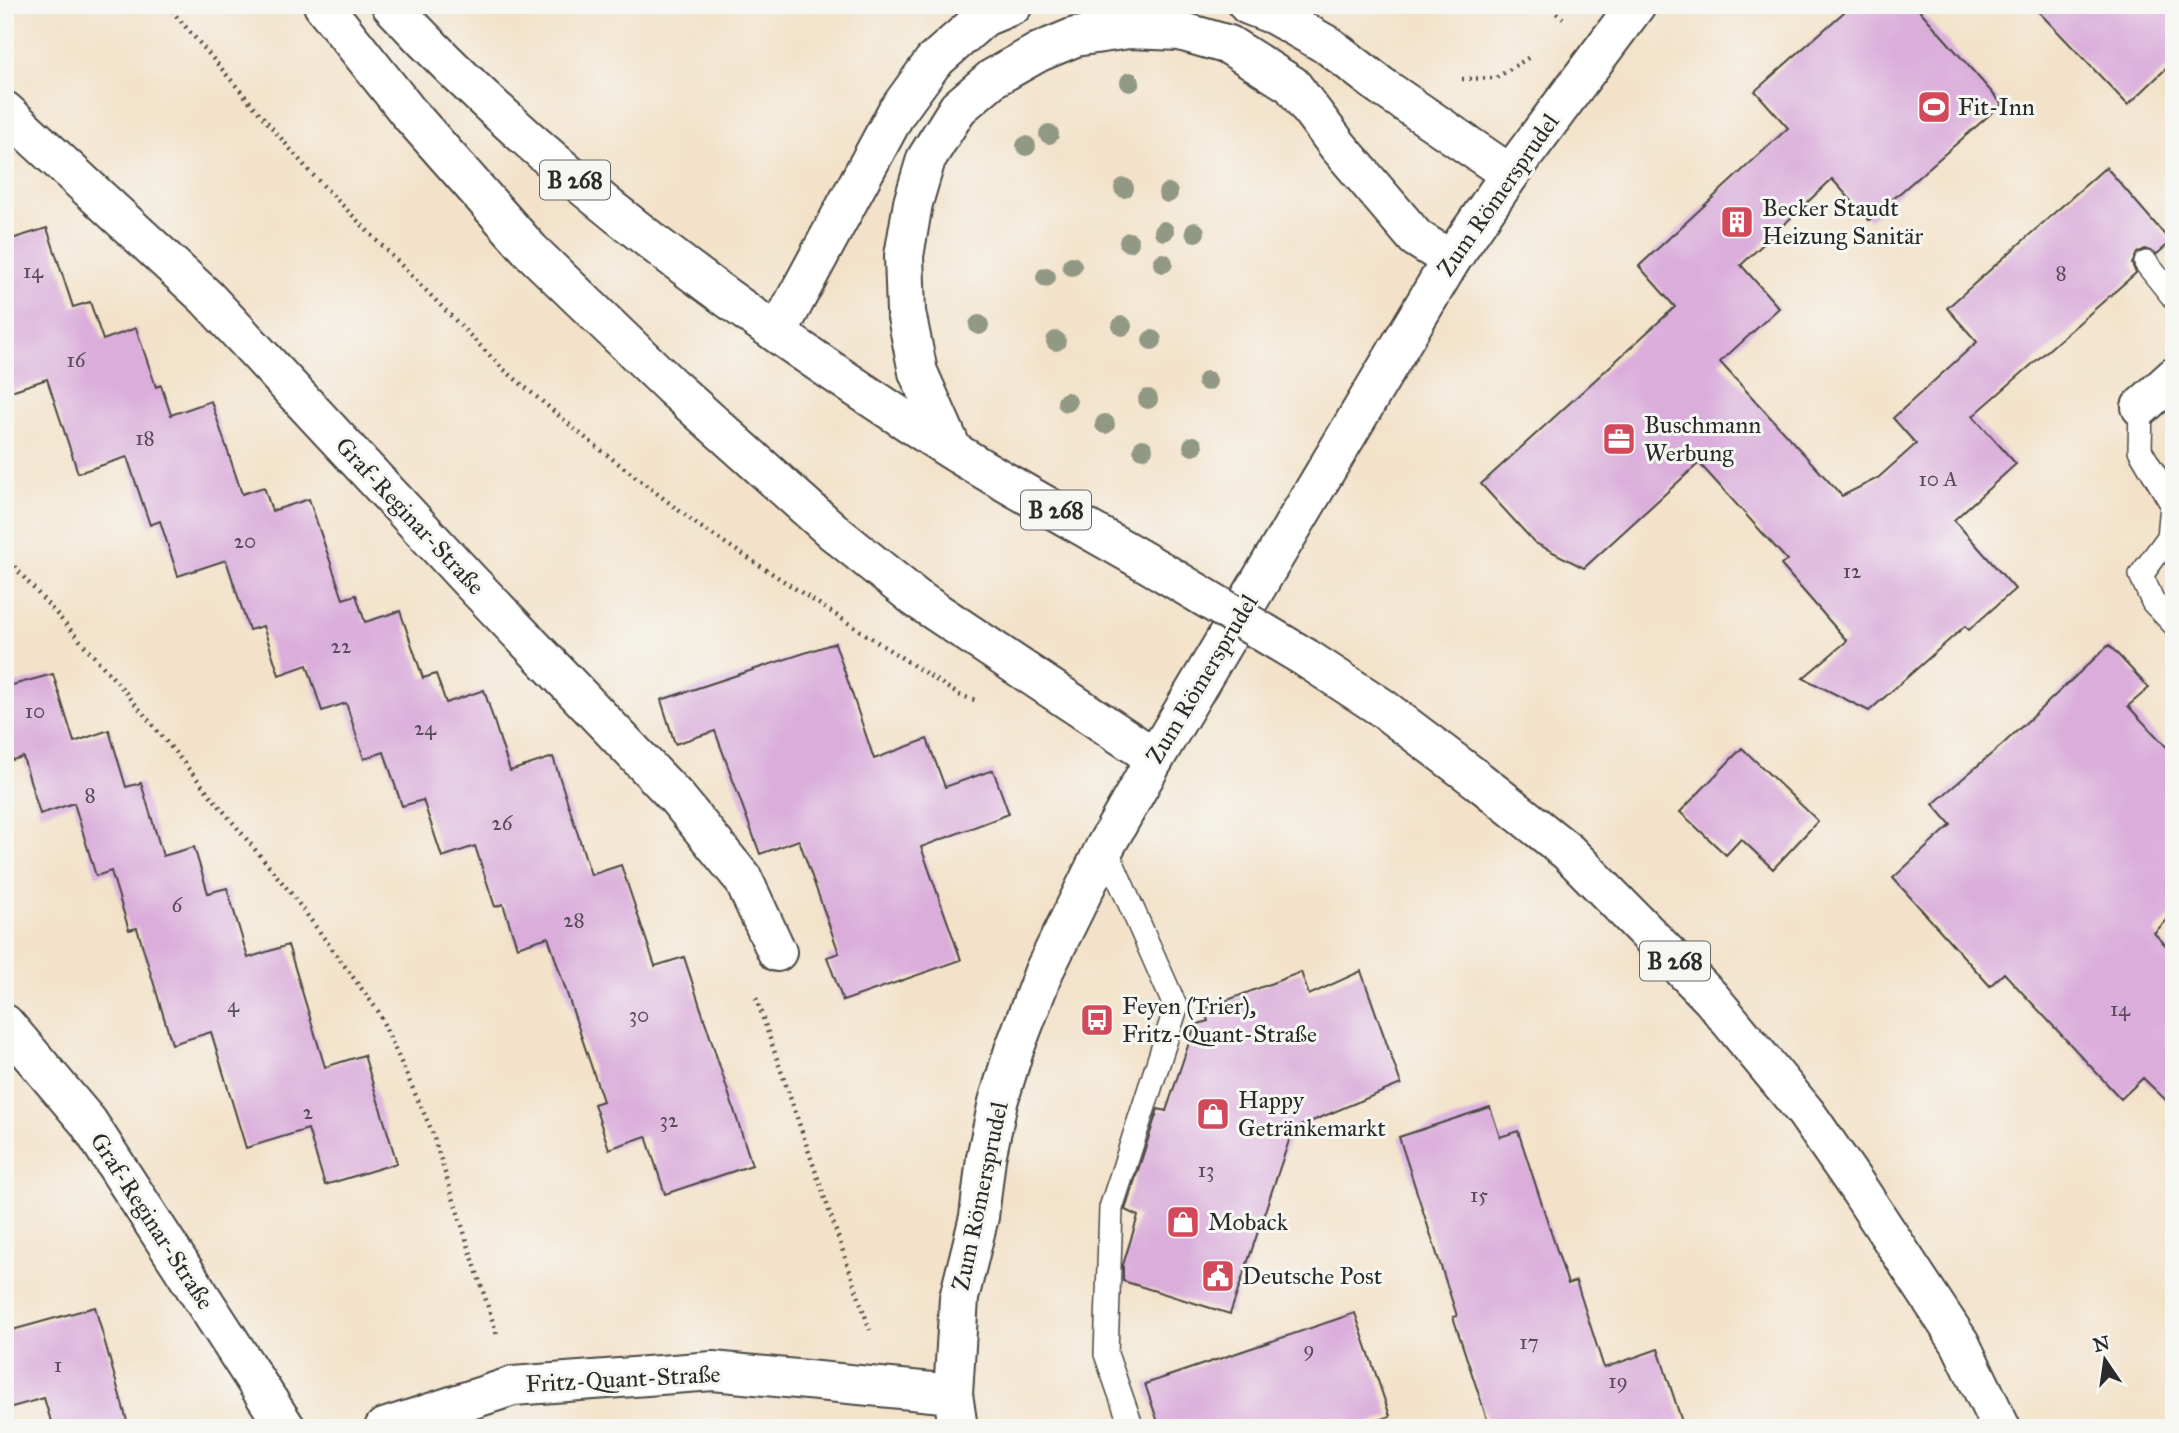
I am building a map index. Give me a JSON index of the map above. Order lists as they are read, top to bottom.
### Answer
{
  "streets": {
    "main road": [
      "B 268",
      "Zum Römersprudel",
      "Graf-Reginar-Straße",
      "Fritz-Quant-Straße"
    ]
  },
  "crossings": [
    ["Zum Römersprudel", "Fritz-Quant-Straße"]
  ],
  "places": {
    "sports": ["Fit-Inn"],
    "building": ["Becker Staudt Heizung Sanitär"],
    "office": ["Buschmann Werbung"],
    "bus stop": ["Feyen (Trier), Fritz-Quant-Straße"],
    "shop": ["Happy Getränkemarkt", "Moback"],
    "public building": ["Deutsche Post"]
  },
  "house_numbers": [
    "14",
    "8",
    "16",
    "18",
    "10 A",
    "20",
    "12",
    "22",
    "10",
    "24",
    "8",
    "26",
    "6",
    "28",
    "4",
    "14",
    "30",
    "2",
    "32",
    "13",
    "15",
    "17",
    "9",
    "1",
    "19"
  ],
  "north": "top"
}
